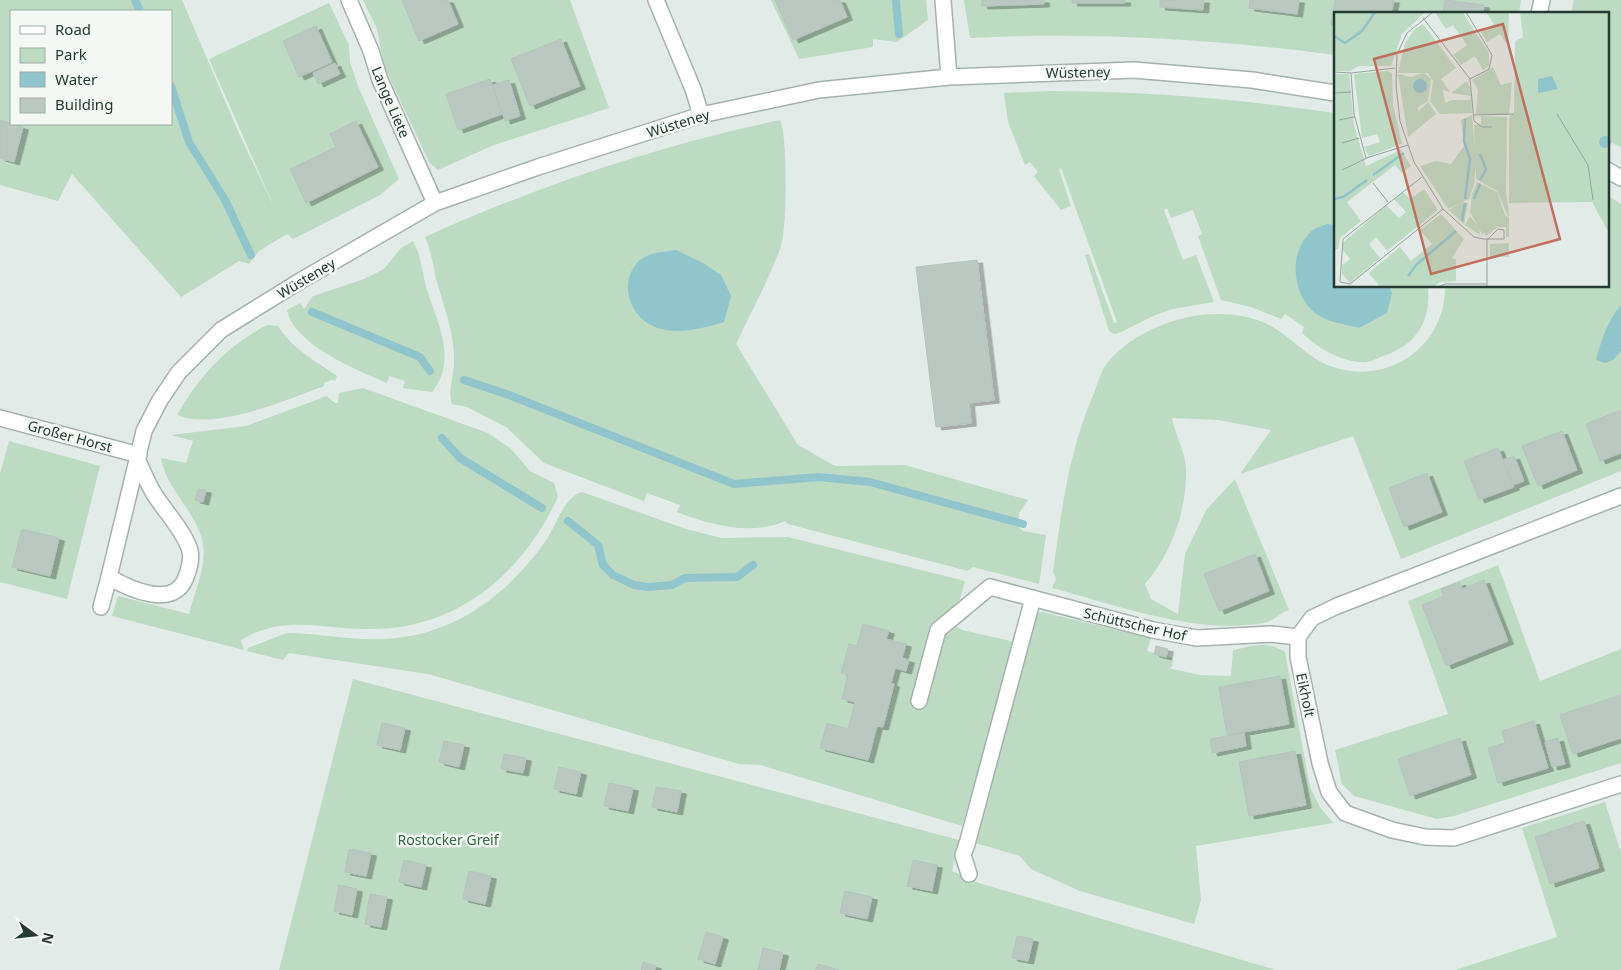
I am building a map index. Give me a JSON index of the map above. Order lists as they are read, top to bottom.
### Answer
{
  "streets": {
    "street": [
      "Wüsteney",
      "Lange Liete",
      "Großer Horst",
      "Schüttscher Hof",
      "Eikholt"
    ]
  },
  "crossings": [
    ["Wüsteney", "Lange Liete"],
    ["Wüsteney", "Großer Horst"],
    ["Schüttscher Hof", "Eikholt"]
  ],
  "parks": ["Rostocker Greif"],
  "legend": [
    "Road",
    "Park",
    "Water",
    "Building"
  ],
  "north": "right"
}
